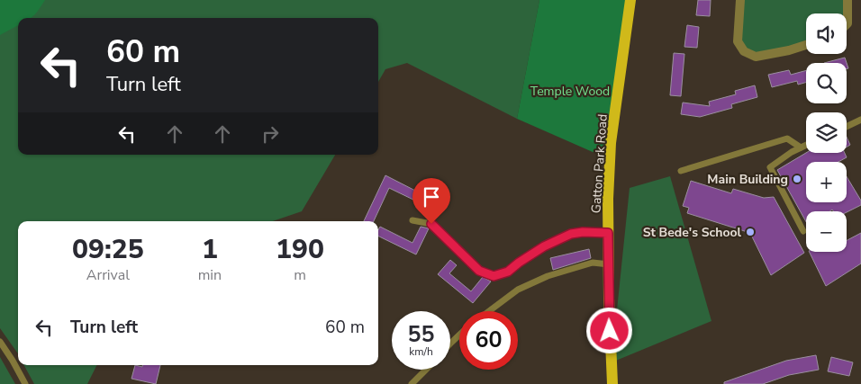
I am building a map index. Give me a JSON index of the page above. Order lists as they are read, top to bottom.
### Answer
{
  "streets": {
    "main road": ["Gatton Park Road"]
  },
  "parks": ["Temple Wood"],
  "places": ["Main Building", "St Bede's School"],
  "page": {
    "map_buttons": ["+", "−"],
    "turn": ["60 m", "Turn left"],
    "eta": [
      "09:25",
      "Arrival",
      "1",
      "min",
      "190",
      "m"
    ],
    "list": [
      {
        "name": "Turn left",
        "value": "60 m"
      }
    ],
    "speed": "55 km/h",
    "limit": "60"
  }
}
